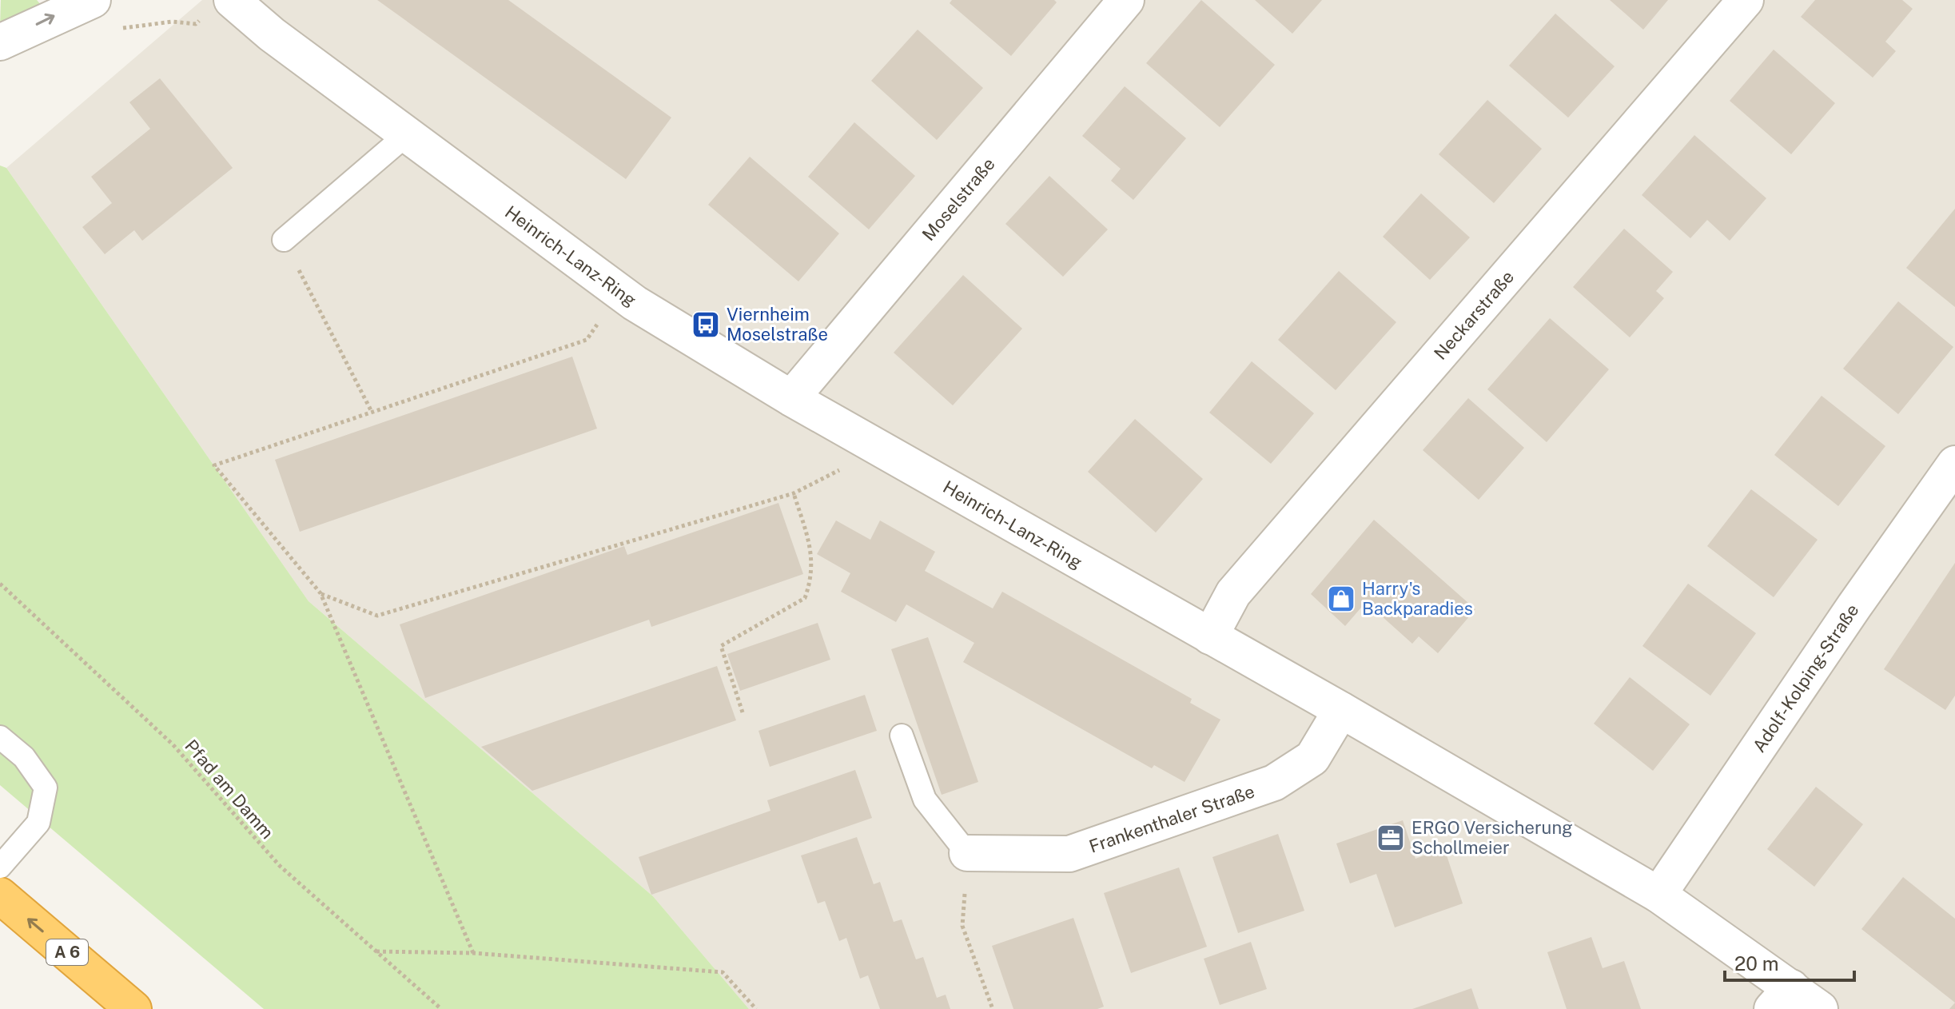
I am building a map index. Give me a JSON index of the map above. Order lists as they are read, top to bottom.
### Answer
{
  "streets": {
    "highway": ["A 6"],
    "street": [
      "Moselstraße",
      "Heinrich-Lanz-Ring",
      "Neckarstraße",
      "Adolf-Kolping-Straße",
      "Frankenthaler Straße"
    ],
    "path": ["Pfad am Damm"]
  },
  "crossings": [
    ["Moselstraße", "Heinrich-Lanz-Ring"],
    ["Heinrich-Lanz-Ring", "Neckarstraße"],
    ["Heinrich-Lanz-Ring", "Adolf-Kolping-Straße"],
    ["Heinrich-Lanz-Ring", "Frankenthaler Straße"]
  ],
  "places": {
    "bus stop": ["Viernheim Moselstraße"],
    "shop": ["Harry's Backparadies"],
    "office": ["ERGO Versicherung Schollmeier"]
  },
  "scale_bar": "20 m"
}
